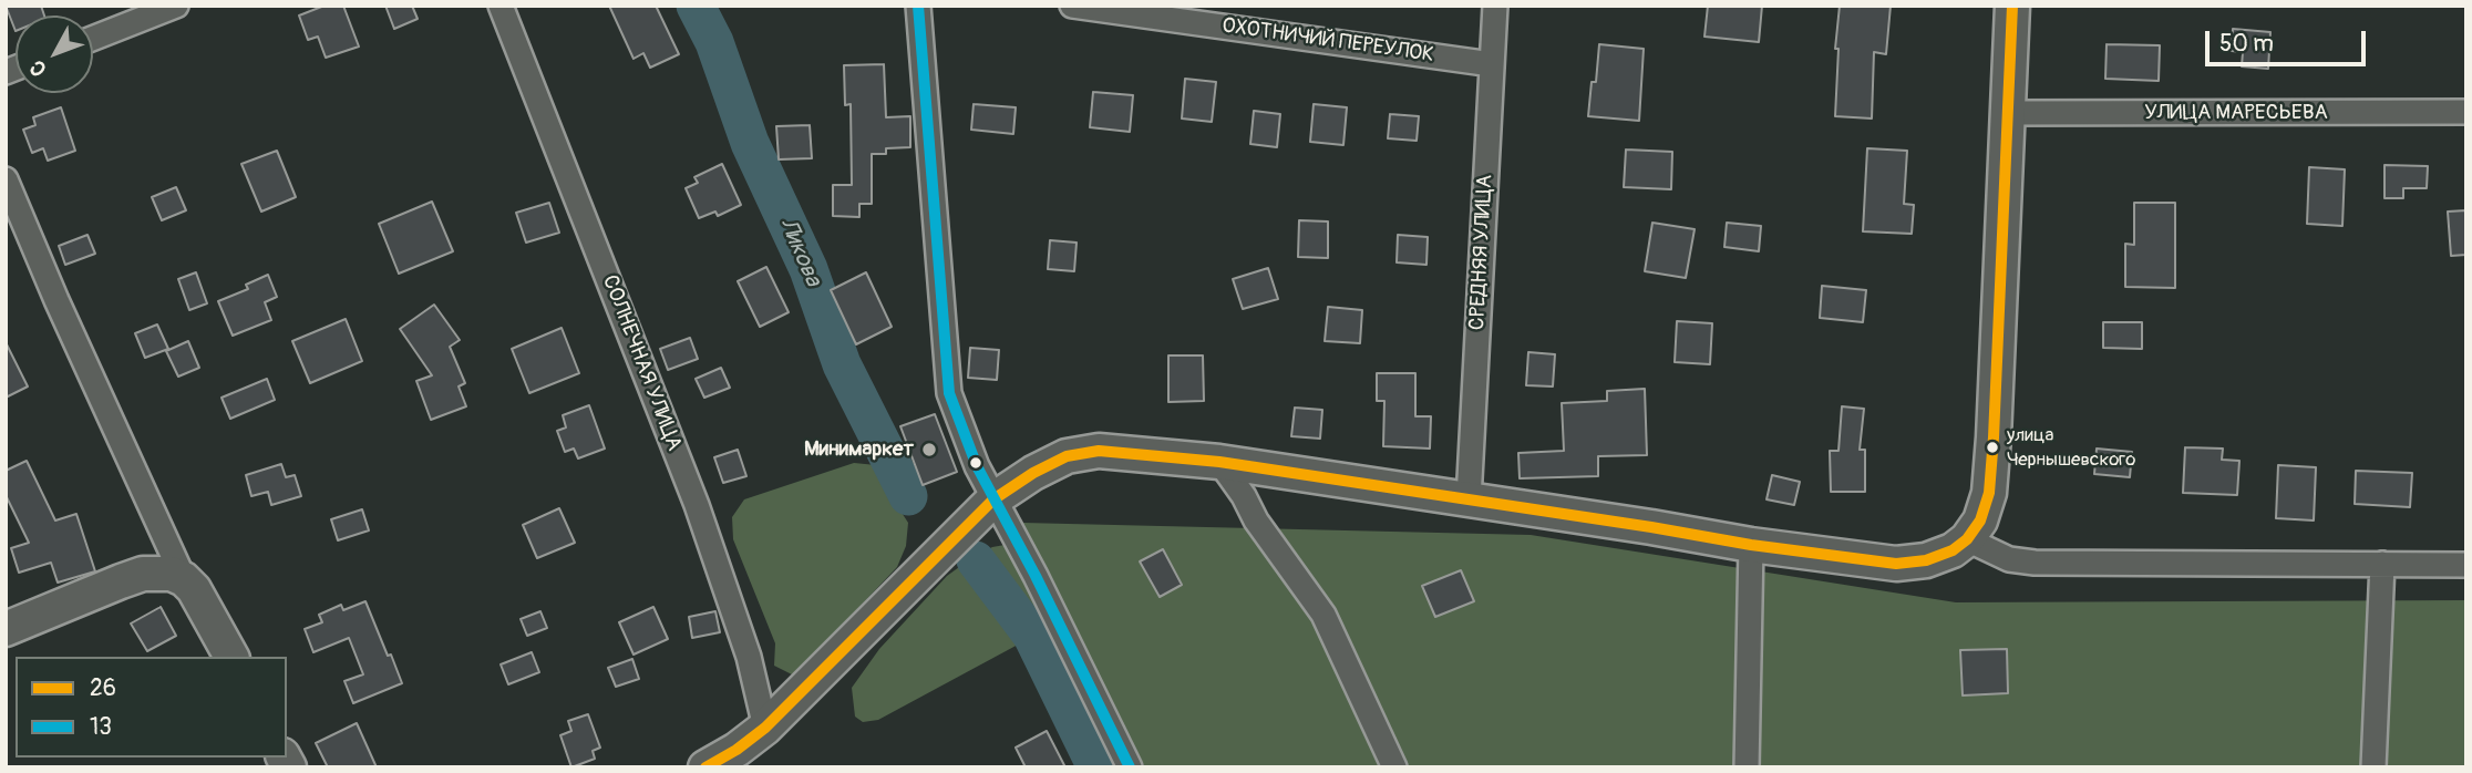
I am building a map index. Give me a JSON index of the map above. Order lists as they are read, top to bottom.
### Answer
{
  "streets": {
    "street": [
      "ОХОТНИЧИЙ ПЕРЕУЛОК",
      "УЛИЦА МАРЕСЬЕВА",
      "СРЕДНЯЯ УЛИЦА",
      "СОЛНЕЧНАЯ УЛИЦА"
    ]
  },
  "crossings": [
    ["ОХОТНИЧИЙ ПЕРЕУЛОК", "СРЕДНЯЯ УЛИЦА"]
  ],
  "water": ["Ликова"],
  "places": ["улица Чернышевского", "Минимаркет"],
  "lines": ["transit line 26", "transit line 13"],
  "legend": ["26", "13"],
  "scale_bar": "50 m",
  "north": "bottom left"
}
